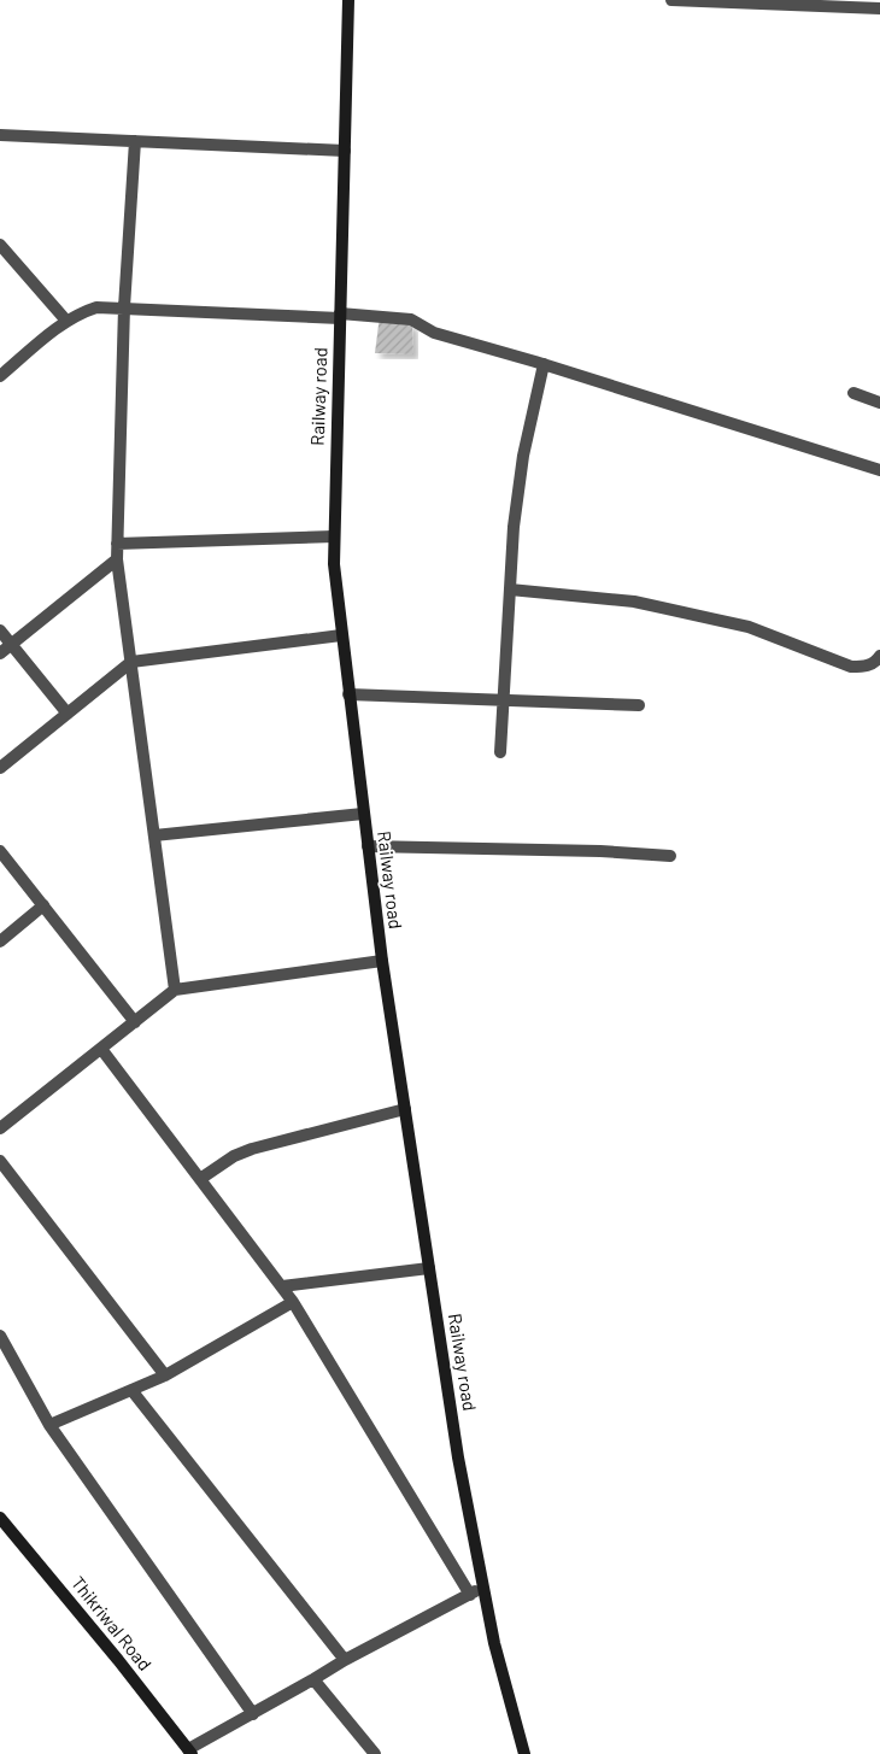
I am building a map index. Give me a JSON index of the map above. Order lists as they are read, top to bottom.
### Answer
{
  "streets": {
    "main road": ["Railway road", "Thikriwal Road"]
  }
}
